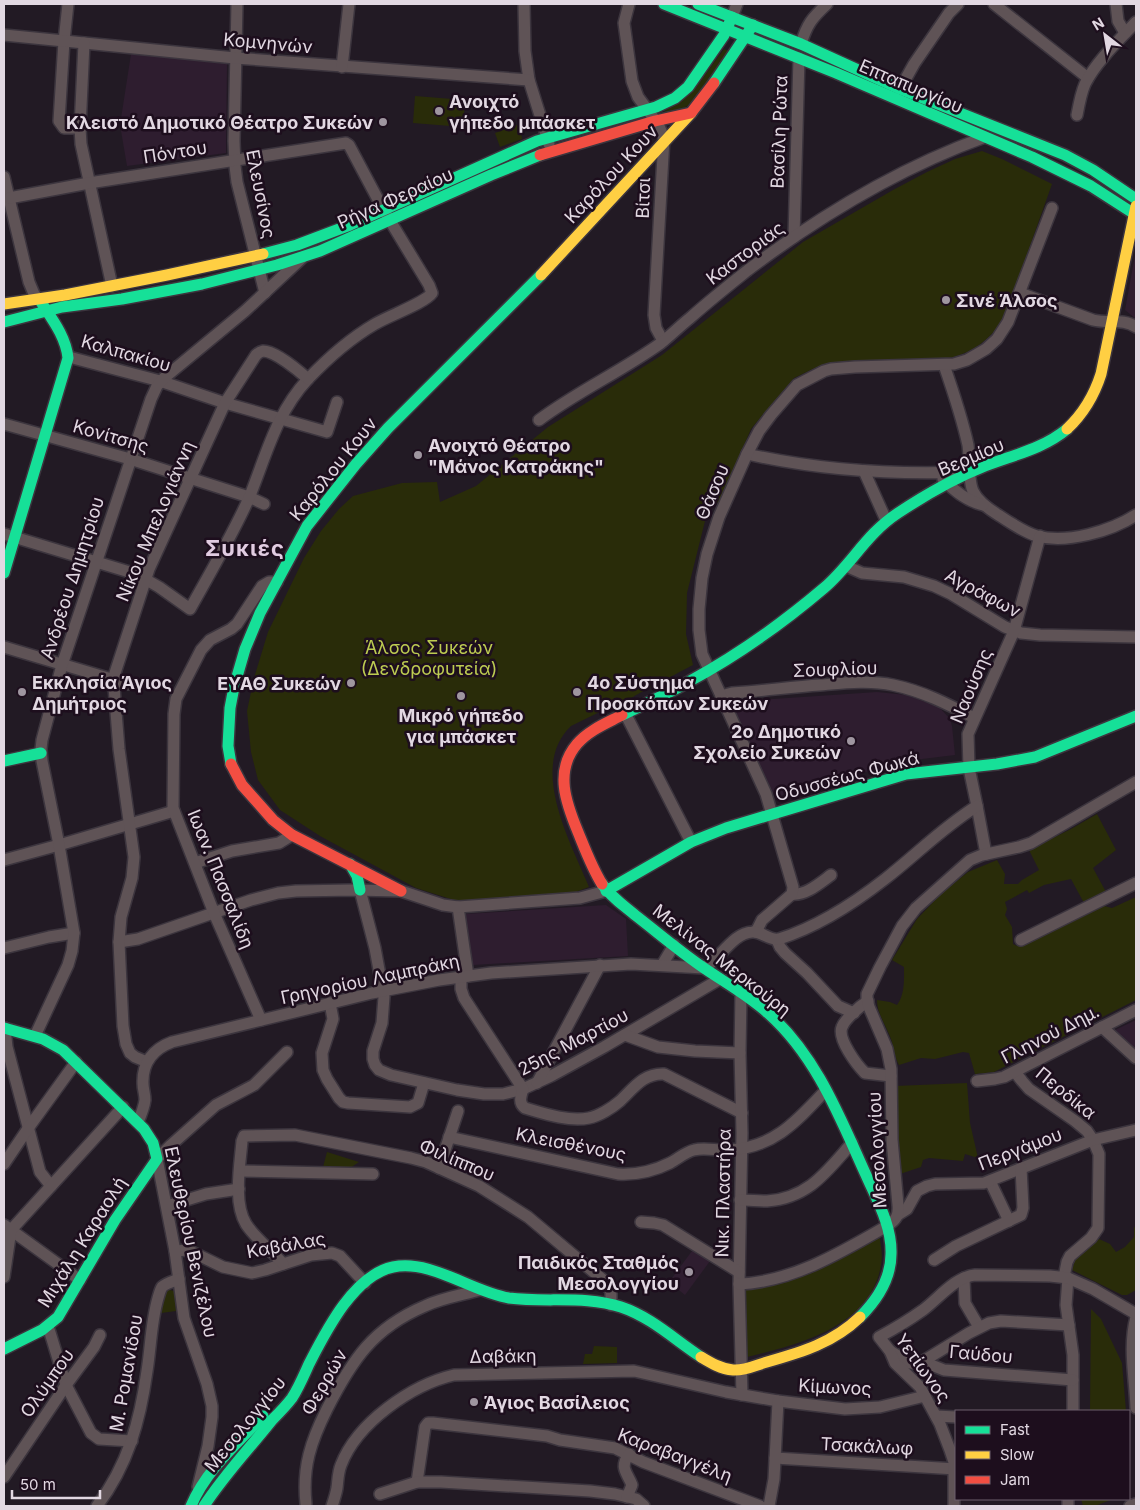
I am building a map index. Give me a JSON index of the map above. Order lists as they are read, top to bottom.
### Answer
{
  "streets": {
    "street": [
      "Κομνηνών",
      "Επταπυργίου",
      "Βασίλη Ρώτα",
      "Πόντου",
      "Καρόλου Κουν",
      "Ελευσίνος",
      "Ρήγα Φεραίου",
      "Βίτσι",
      "Καστοριάς",
      "Καλπακίου",
      "Κονίτσης",
      "Βερμίου",
      "Θάσου",
      "Νίκου Μπελογιάννη",
      "Ανδρέου Δημητρίου",
      "Αγράφων",
      "Σουφλίου",
      "Ναούσης",
      "Οδυσσέως Φωκά",
      "Ιωαν. Πασσαλίδη",
      "Μελίνας Μερκούρη",
      "Γρηγορίου Λαμπράκη",
      "Γληνού Δημ.",
      "25ης Μαρτίου",
      "Περδίκα",
      "Κλεισθένους",
      "Περγάμου",
      "Μεσολογγίου",
      "Φιλίππου",
      "Νικ. Πλαστήρα",
      "Μιχάλη Καραολή",
      "Ελευθερίου Βενιζέλου",
      "Καβάλας",
      "Γαύδου",
      "Δαβάκη",
      "Υετίωνος",
      "Μ. Ρομανίδου",
      "Φερρών",
      "Ολύμπου",
      "Κίμωνος",
      "Τσακάλωφ",
      "Καραβαγγέλη"
    ]
  },
  "crossings": [
    ["Κομνηνών", "Ελευσίνος"],
    ["Επταπυργίου", "Βασίλη Ρώτα"],
    ["Επταπυργίου", "Ρήγα Φεραίου"],
    ["Επταπυργίου", "Καστοριάς"],
    ["Επταπυργίου", "Βερμίου"],
    ["Βασίλη Ρώτα", "Καστοριάς"],
    ["Πόντου", "Ελευσίνος"],
    ["Πόντου", "Ρήγα Φεραίου"],
    ["Πόντου", "Καλπακίου"],
    ["Καρόλου Κουν", "Ρήγα Φεραίου"],
    ["Καρόλου Κουν", "Βίτσι"],
    ["Καρόλου Κουν", "Ιωαν. Πασσαλίδη"],
    ["Ελευσίνος", "Ρήγα Φεραίου"],
    ["Ρήγα Φεραίου", "Βίτσι"],
    ["Ρήγα Φεραίου", "Καλπακίου"],
    ["Ρήγα Φεραίου", "Ανδρέου Δημητρίου"],
    ["Βίτσι", "Καστοριάς"],
    ["Καλπακίου", "Νίκου Μπελογιάννη"],
    ["Καλπακίου", "Ανδρέου Δημητρίου"],
    ["Κονίτσης", "Νίκου Μπελογιάννη"],
    ["Κονίτσης", "Ανδρέου Δημητρίου"],
    ["Βερμίου", "Θάσου"],
    ["Βερμίου", "Αγράφων"],
    ["Θάσου", "Σουφλίου"],
    ["Θάσου", "Οδυσσέως Φωκά"],
    ["Νίκου Μπελογιάννη", "Γρηγορίου Λαμπράκη"],
    ["Ανδρέου Δημητρίου", "Ελευθερίου Βενιζέλου"],
    ["Αγράφων", "Ναούσης"],
    ["Σουφλίου", "Ναούσης"],
    ["Ναούσης", "Οδυσσέως Φωκά"],
    ["Οδυσσέως Φωκά", "Μελίνας Μερκούρη"],
    ["Ιωαν. Πασσαλίδη", "Γρηγορίου Λαμπράκη"],
    ["Μελίνας Μερκούρη", "Γρηγορίου Λαμπράκη"],
    ["Μελίνας Μερκούρη", "25ης Μαρτίου"],
    ["Μελίνας Μερκούρη", "Κλεισθένους"],
    ["Μελίνας Μερκούρη", "Μεσολογγίου"],
    ["Μελίνας Μερκούρη", "Νικ. Πλαστήρα"],
    ["Γρηγορίου Λαμπράκη", "25ης Μαρτίου"],
    ["Γληνού Δημ.", "Περδίκα"],
    ["Περδίκα", "Περγάμου"],
    ["Περδίκα", "Γαύδου"],
    ["Κλεισθένους", "Νικ. Πλαστήρα"],
    ["Περγάμου", "Μεσολογγίου"],
    ["Μεσολογγίου", "Φιλίππου"],
    ["Μεσολογγίου", "Νικ. Πλαστήρα"],
    ["Μεσολογγίου", "Ελευθερίου Βενιζέλου"],
    ["Μεσολογγίου", "Καβάλας"],
    ["Μεσολογγίου", "Φερρών"],
    ["Νικ. Πλαστήρα", "Δαβάκη"],
    ["Νικ. Πλαστήρα", "Κίμωνος"],
    ["Μιχάλη Καραολή", "Ελευθερίου Βενιζέλου"],
    ["Ελευθερίου Βενιζέλου", "Καβάλας"],
    ["Ελευθερίου Βενιζέλου", "Μ. Ρομανίδου"],
    ["Γαύδου", "Υετίωνος"],
    ["Δαβάκη", "Κίμωνος"],
    ["Υετίωνος", "Κίμωνος"],
    ["Υετίωνος", "Τσακάλωφ"]
  ],
  "districts": ["Συκιές"],
  "parks": ["Άλσος Συκεών (Δενδροφυτεία)"],
  "places": [
    "Ανοιχτό γήπεδο μπάσκετ",
    "Κλειστό Δημοτικό Θέατρο Συκεών",
    "Σινέ Άλσος",
    "Ανοιχτό Θέατρο \"Μάνος Κατράκης\"",
    "ΕΥΑΘ Συκεών",
    "Εκκλησία Άγιος Δημήτριος",
    "4ο Σύστημα Προσκόπων Συκεών",
    "Μικρό γήπεδο για μπάσκετ",
    "2ο Δημοτικό Σχολείο Συκεών",
    "Παιδικός Σταθμός Μεσολογγίου",
    "Άγιος Βασίλειος"
  ],
  "legend": ["Fast", "Slow", "Jam"],
  "scale_bar": "50 m",
  "north": "top left"
}
